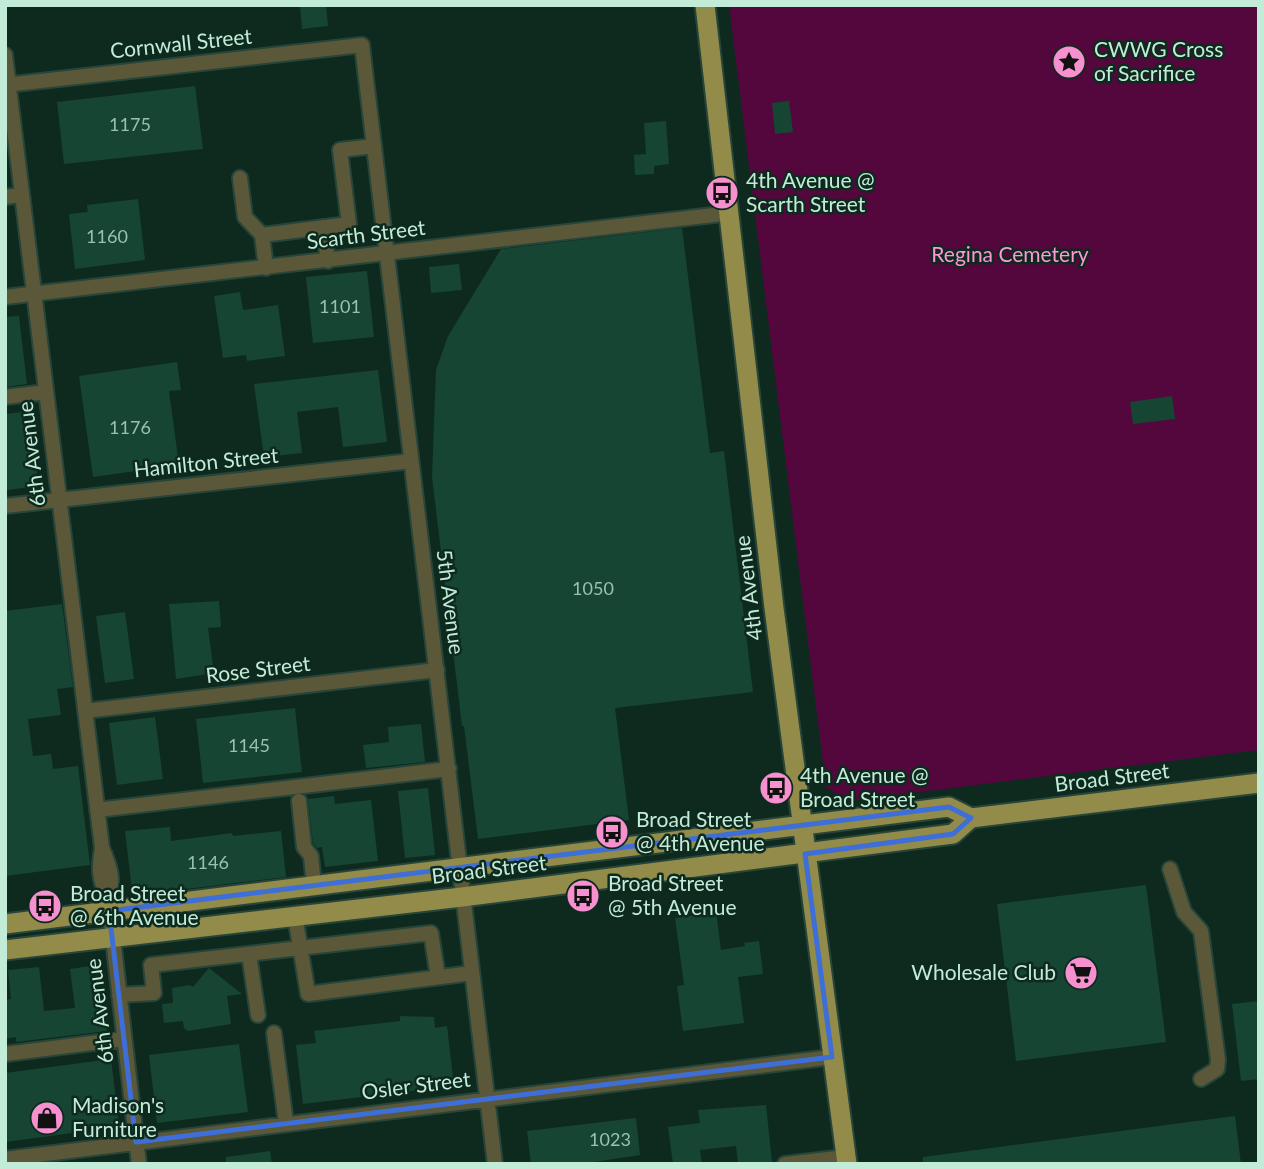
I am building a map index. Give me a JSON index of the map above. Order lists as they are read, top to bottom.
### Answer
{
  "streets": {
    "main road": ["4th Avenue", "Broad Street"],
    "street": [
      "Cornwall Street",
      "Scarth Street",
      "6th Avenue",
      "Hamilton Street",
      "5th Avenue",
      "Rose Street",
      "Osler Street"
    ]
  },
  "crossings": [
    ["Cornwall Street", "6th Avenue"],
    ["Cornwall Street", "5th Avenue"],
    ["Scarth Street", "6th Avenue"],
    ["Scarth Street", "4th Avenue"],
    ["Scarth Street", "5th Avenue"],
    ["6th Avenue", "Hamilton Street"],
    ["6th Avenue", "Rose Street"],
    ["6th Avenue", "Broad Street"],
    ["6th Avenue", "Osler Street"],
    ["Hamilton Street", "5th Avenue"],
    ["4th Avenue", "Broad Street"],
    ["4th Avenue", "Osler Street"],
    ["5th Avenue", "Rose Street"],
    ["5th Avenue", "Broad Street"],
    ["5th Avenue", "Osler Street"]
  ],
  "parks": ["Regina Cemetery"],
  "places": {
    "place": ["CWWG Cross of Sacrifice"],
    "bus stop": [
      "4th Avenue @ Scarth Street",
      "4th Avenue @ Broad Street",
      "Broad Street @ 4th Avenue",
      "Broad Street @ 5th Avenue",
      "Broad Street @ 6th Avenue"
    ],
    "supermarket": ["Wholesale Club"],
    "shop": ["Madison's Furniture"]
  },
  "house_numbers": [
    "1175",
    "1160",
    "1101",
    "1176",
    "1050",
    "1145",
    "1146",
    "1023"
  ]
}
